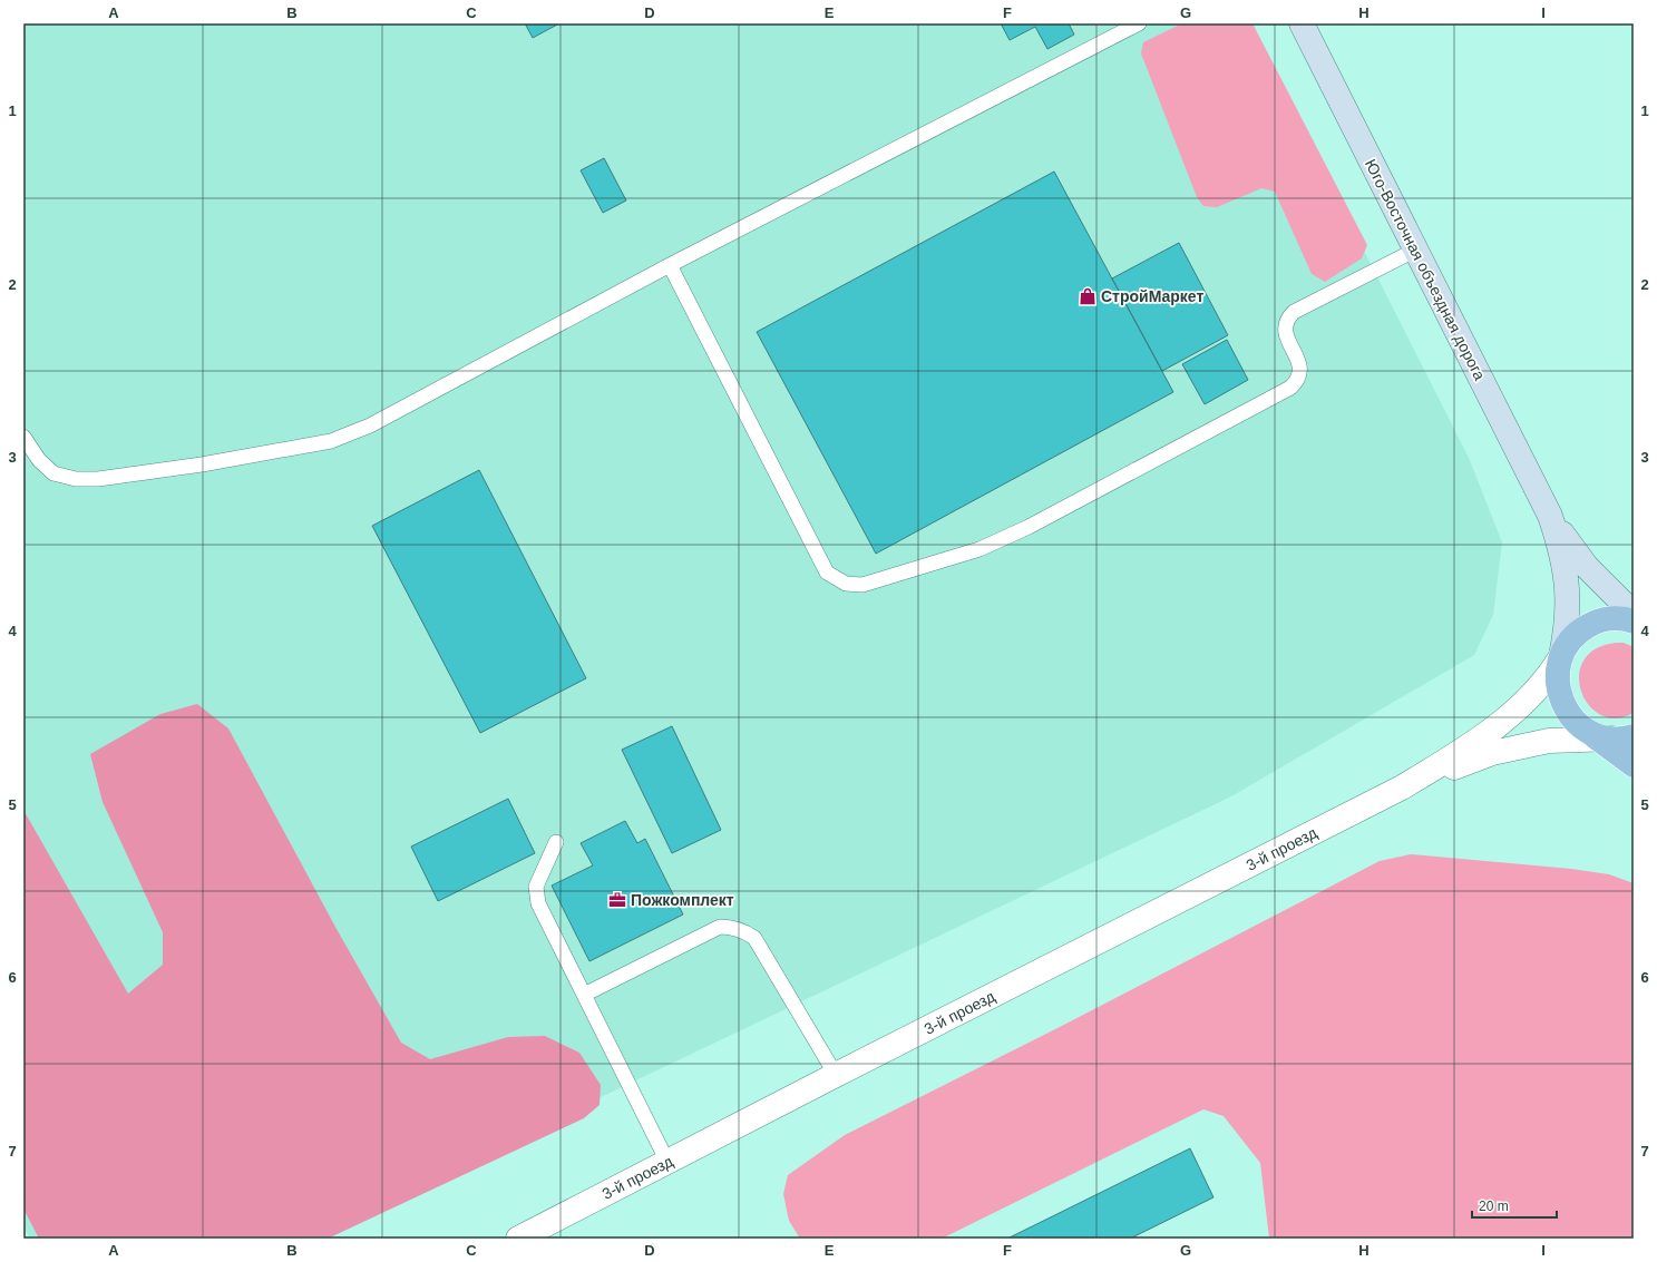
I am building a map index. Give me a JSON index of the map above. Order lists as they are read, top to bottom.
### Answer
{
  "streets": {
    "main road": ["Юго-Восточная объездная дорога"],
    "street": ["3-й проезд"]
  },
  "places": {
    "shop": ["СтройМаркет"],
    "office": ["Пожкомплект"]
  },
  "scale_bar": "20 m",
  "grid": {
    "columns": [
      "A",
      "B",
      "C",
      "D",
      "E",
      "F",
      "G",
      "H",
      "I"
    ],
    "rows": [
      "1",
      "2",
      "3",
      "4",
      "5",
      "6",
      "7"
    ]
  }
}
